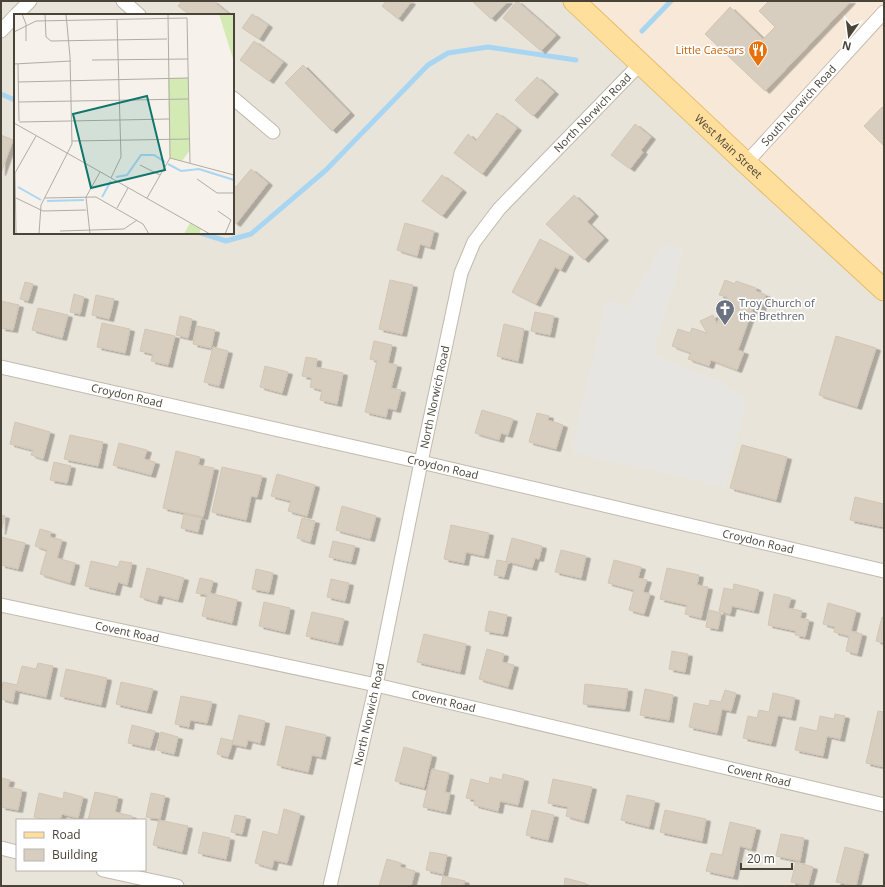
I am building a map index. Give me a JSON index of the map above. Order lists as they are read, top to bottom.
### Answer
{
  "streets": {
    "main road": ["West Main Street"],
    "street": [
      "South Norwich Road",
      "North Norwich Road",
      "Croydon Road",
      "Covent Road"
    ]
  },
  "crossings": [
    ["South Norwich Road", "West Main Street"],
    ["North Norwich Road", "West Main Street"],
    ["North Norwich Road", "Croydon Road"],
    ["North Norwich Road", "Covent Road"]
  ],
  "places": {
    "restaurant": ["Little Caesars"],
    "church": ["Troy Church of the Brethren"]
  },
  "legend": ["Road", "Building"],
  "scale_bar": "20 m",
  "north": "bottom"
}
